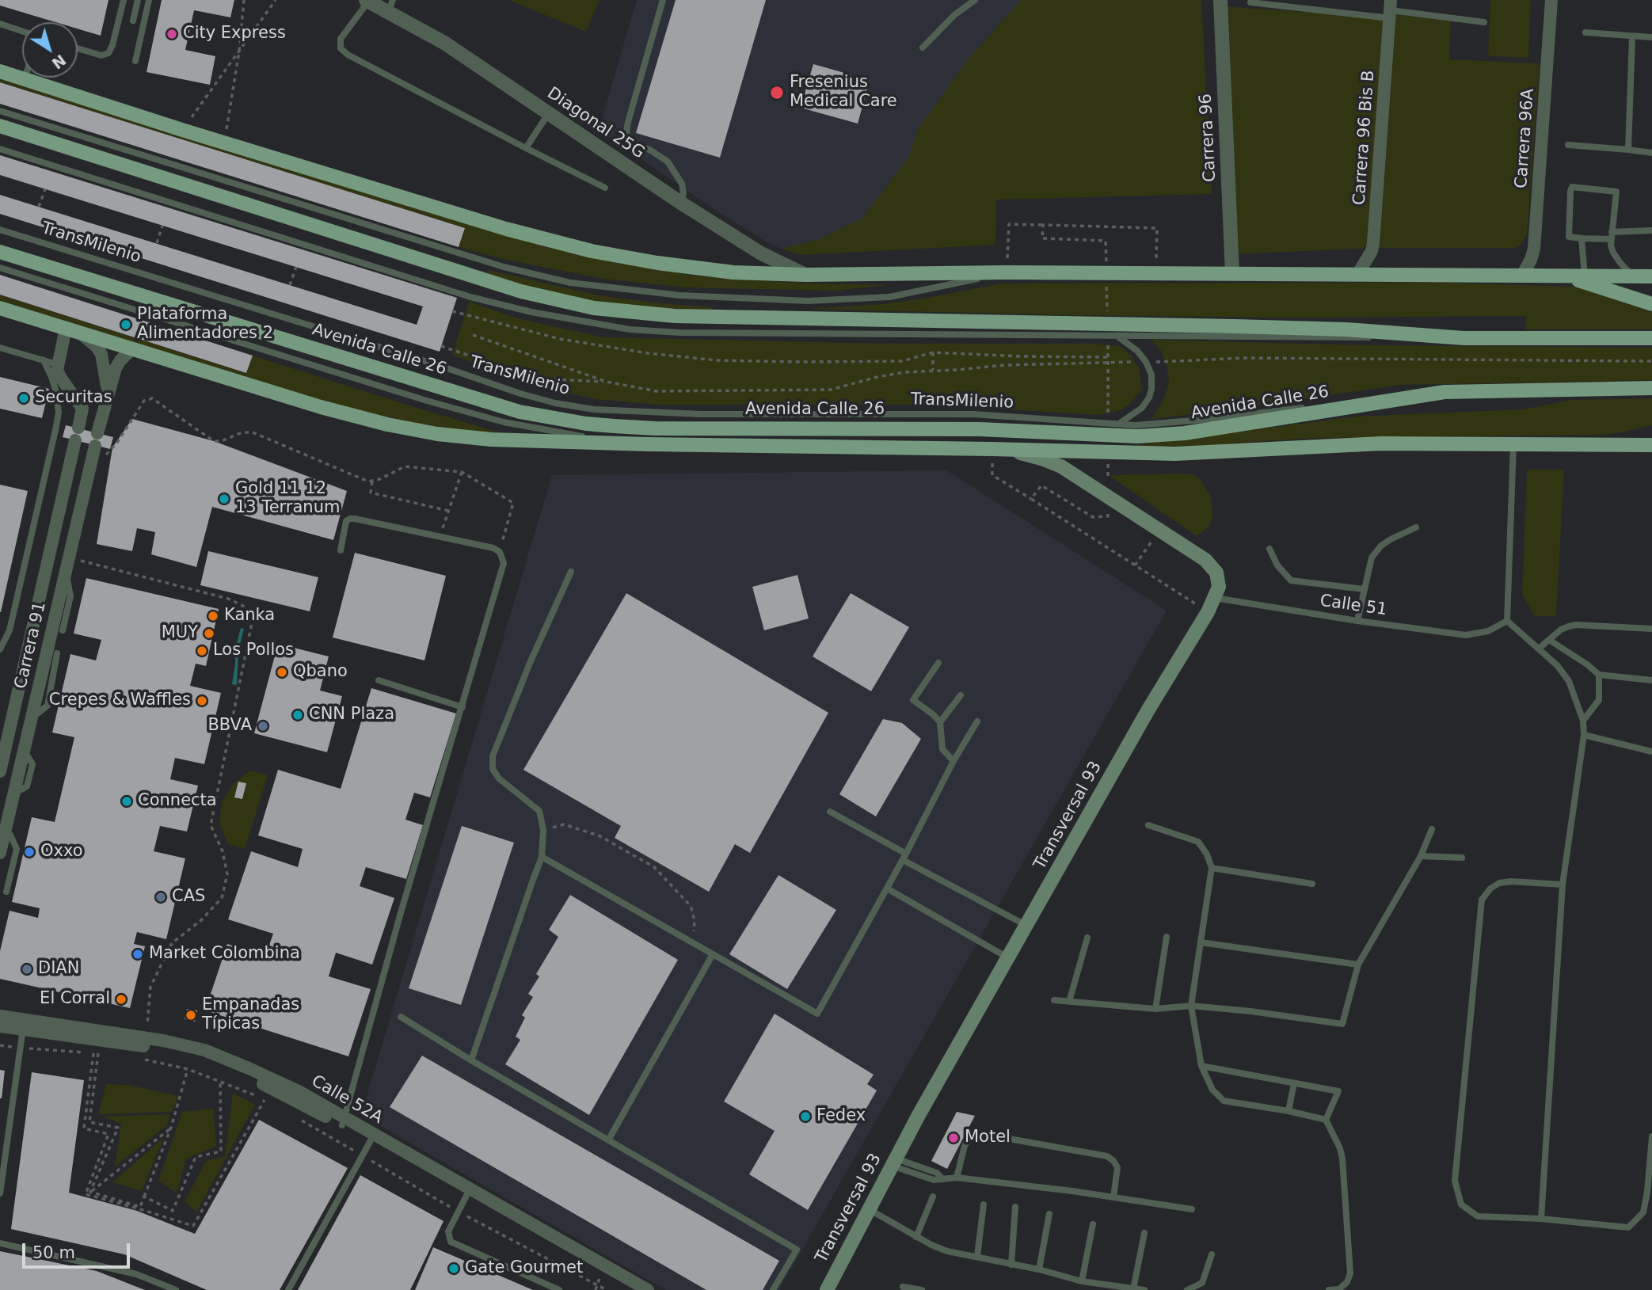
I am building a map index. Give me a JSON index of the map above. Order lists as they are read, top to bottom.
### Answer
{
  "streets": {
    "main road": ["Avenida Calle 26", "Transversal 93"],
    "street": [
      "Diagonal 25G",
      "Carrera 96",
      "Carrera 96 Bis B",
      "Carrera 96A",
      "Carrera 91",
      "Calle 52A"
    ],
    "lane": ["TransMilenio", "Calle 51"]
  },
  "crossings": [
    ["TransMilenio", "Avenida Calle 26"],
    ["Calle 51", "Transversal 93"]
  ],
  "places": [
    "City Express",
    "Fresenius Medical Care",
    "Plataforma Alimentadores 2",
    "Securitas",
    "Gold 11 12 13 Terranum",
    "Kanka",
    "MUY",
    "Los Pollos",
    "Qbano",
    "Crepes & Waffles",
    "CNN Plaza",
    "BBVA",
    "Connecta",
    "Oxxo",
    "CAS",
    "Market Colombina",
    "DIAN",
    "El Corral",
    "Empanadas Típicas",
    "Fedex",
    "Motel",
    "Gate Gourmet"
  ],
  "scale_bar": "50 m",
  "north": "bottom right"
}
